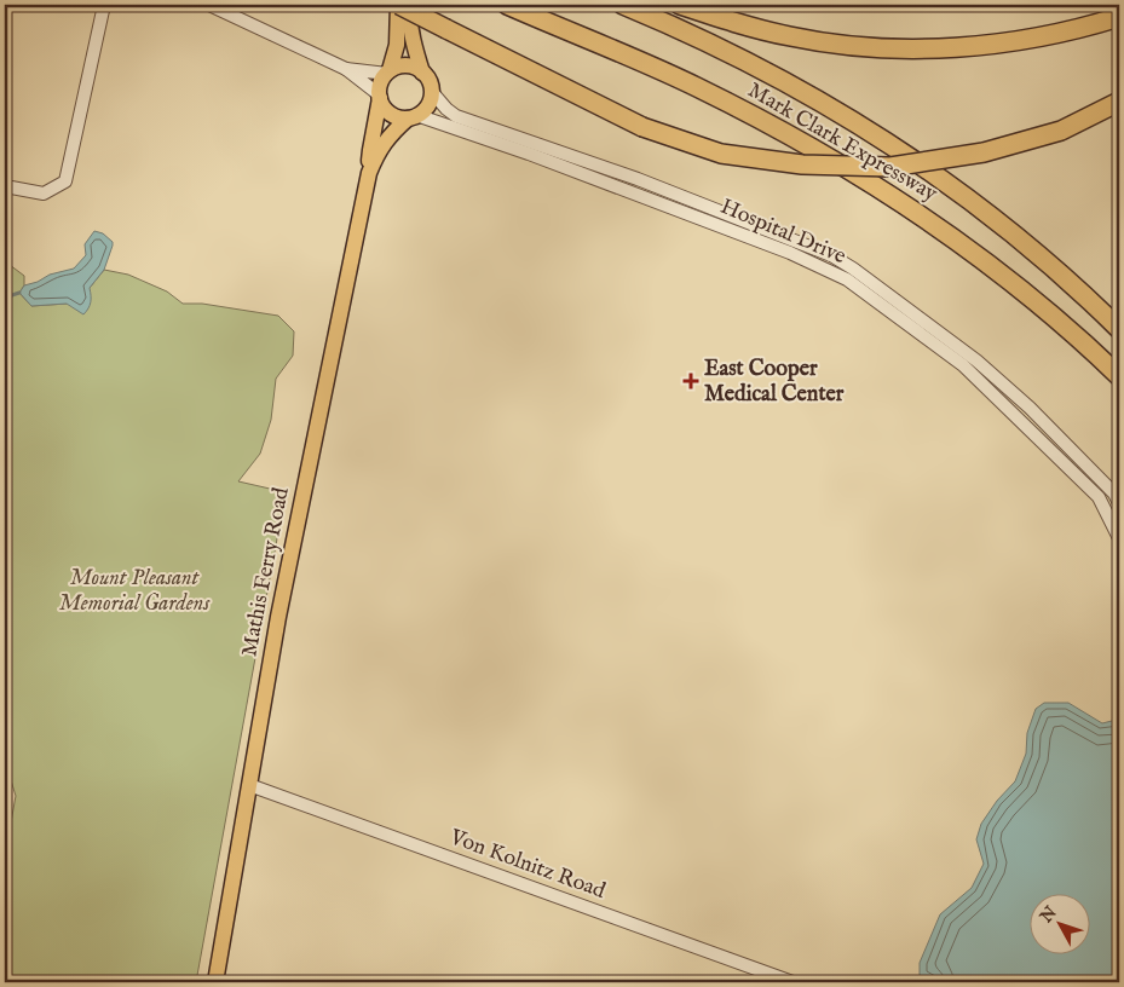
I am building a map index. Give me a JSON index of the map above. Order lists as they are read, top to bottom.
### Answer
{
  "streets": {
    "highway": ["Mark Clark Expressway"],
    "main road": ["Mathis Ferry Road"],
    "street": ["Hospital Drive", "Von Kolnitz Road"]
  },
  "crossings": [
    ["Hospital Drive", "Mathis Ferry Road"],
    ["Mathis Ferry Road", "Von Kolnitz Road"]
  ],
  "parks": ["Mount Pleasant Memorial Gardens"],
  "places": {
    "health": ["East Cooper Medical Center"]
  },
  "north": "top left"
}
